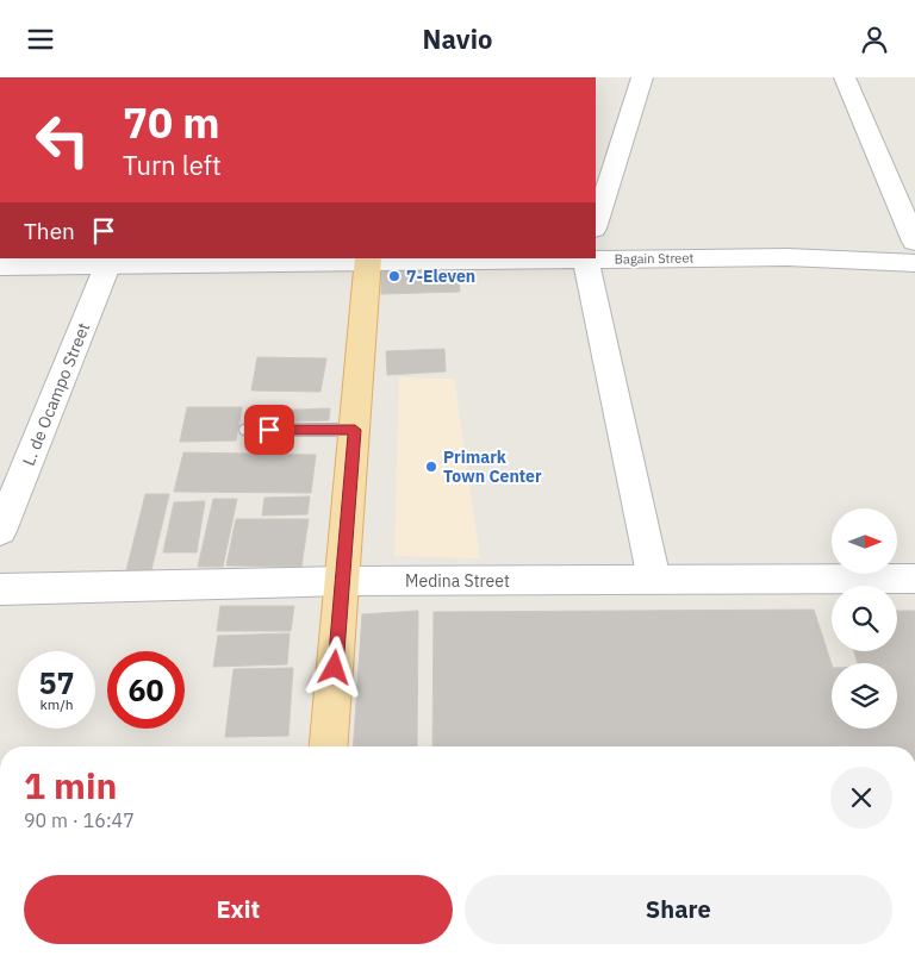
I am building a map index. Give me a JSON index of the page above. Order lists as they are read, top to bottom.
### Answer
{
  "streets": {
    "street": ["Bagain Street", "L. de Ocampo Street", "Medina Street"]
  },
  "crossings": [
    ["Bagain Street", "L. de Ocampo Street"]
  ],
  "places": ["7-Eleven", "Primark Town Center"],
  "north": "right",
  "page": {
    "header": "Navio",
    "turn": ["70 m", "Turn left"],
    "then": "Then",
    "speed": "57 km/h",
    "limit": "60",
    "heading": ["1 min", "90 m · 16:47"],
    "buttons": ["Exit", "Share"]
  }
}
